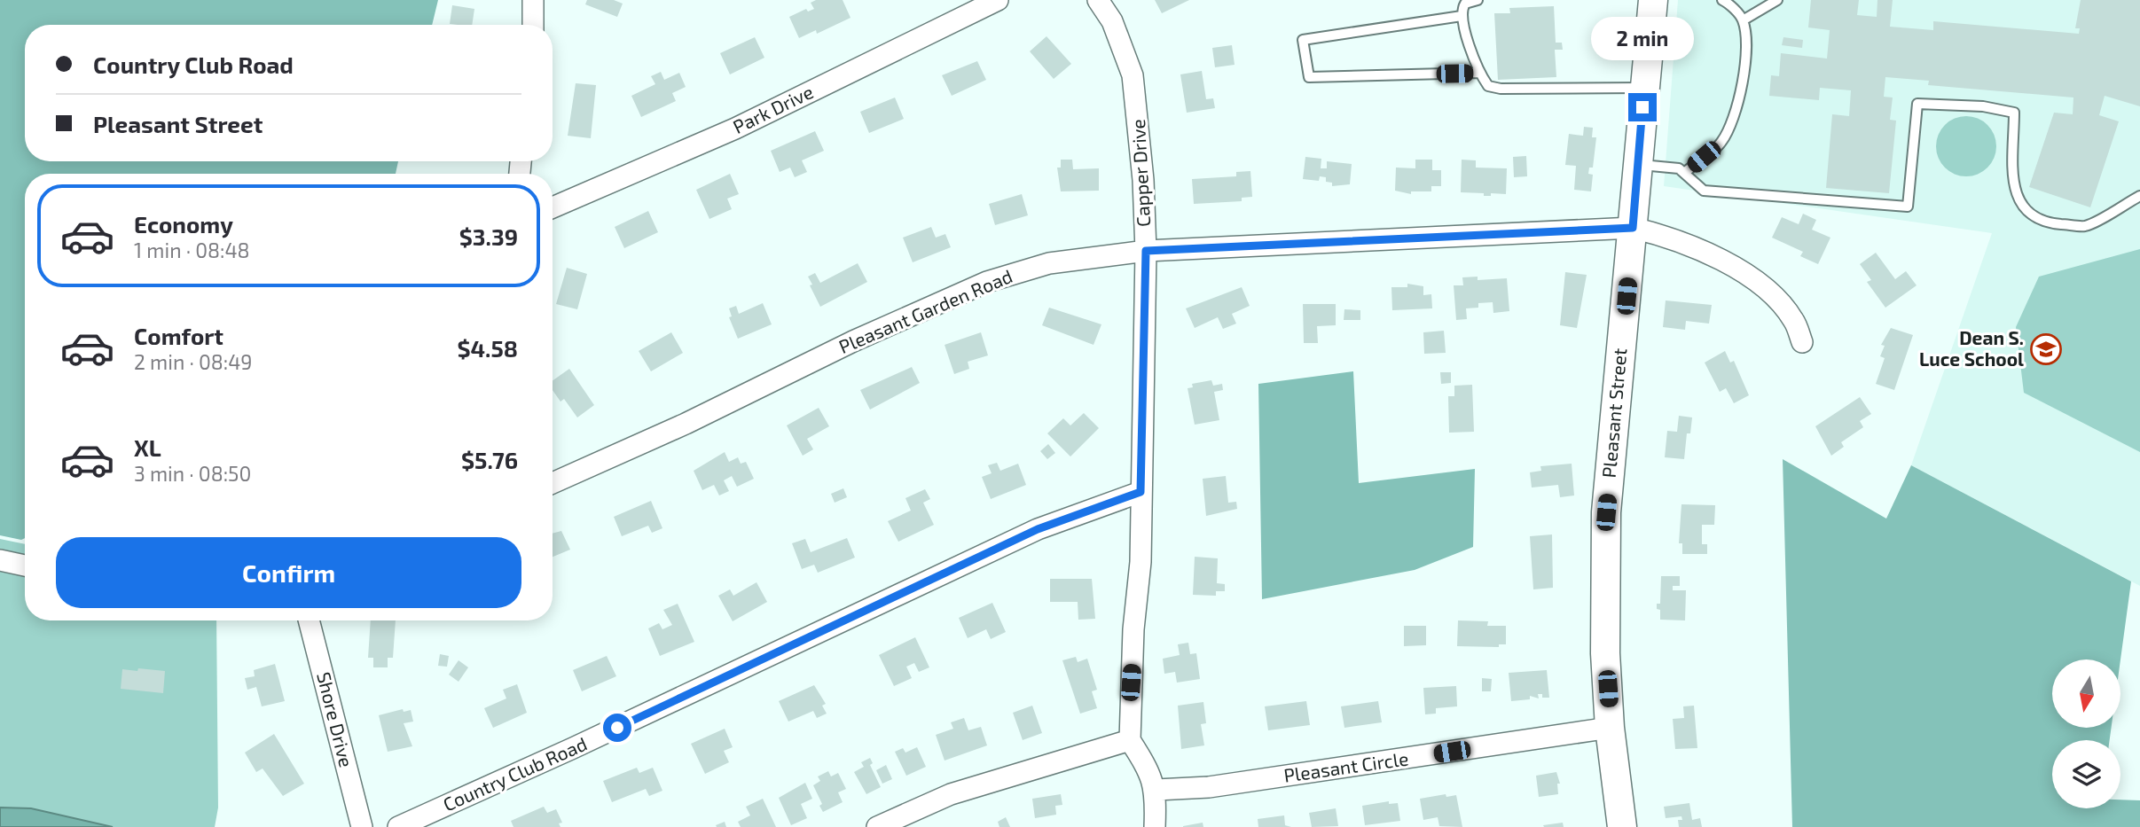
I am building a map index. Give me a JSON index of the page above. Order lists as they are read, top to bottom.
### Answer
{
  "streets": {
    "main road": ["Pleasant Street"],
    "street": [
      "Park Drive",
      "Capper Drive",
      "Pleasant Garden Road",
      "Shore Drive",
      "Pleasant Circle",
      "Country Club Road"
    ]
  },
  "crossings": [
    ["Capper Drive", "Pleasant Garden Road"],
    ["Capper Drive", "Country Club Road"],
    ["Pleasant Garden Road", "Pleasant Street"],
    ["Pleasant Street", "Pleasant Circle"]
  ],
  "places": {
    "school or university": ["Dean S. Luce School"]
  },
  "north": "bottom",
  "page": {
    "bubble": "2 min",
    "banner": ["Country Club Road", "Pleasant Street"],
    "list": [
      {
        "name": "Economy",
        "note": "1 min · 08:48",
        "value": "$3.39"
      },
      {
        "name": "Comfort",
        "note": "2 min · 08:49",
        "value": "$4.58"
      },
      {
        "name": "XL",
        "note": "3 min · 08:50",
        "value": "$5.76"
      }
    ],
    "buttons": "Confirm"
  }
}
